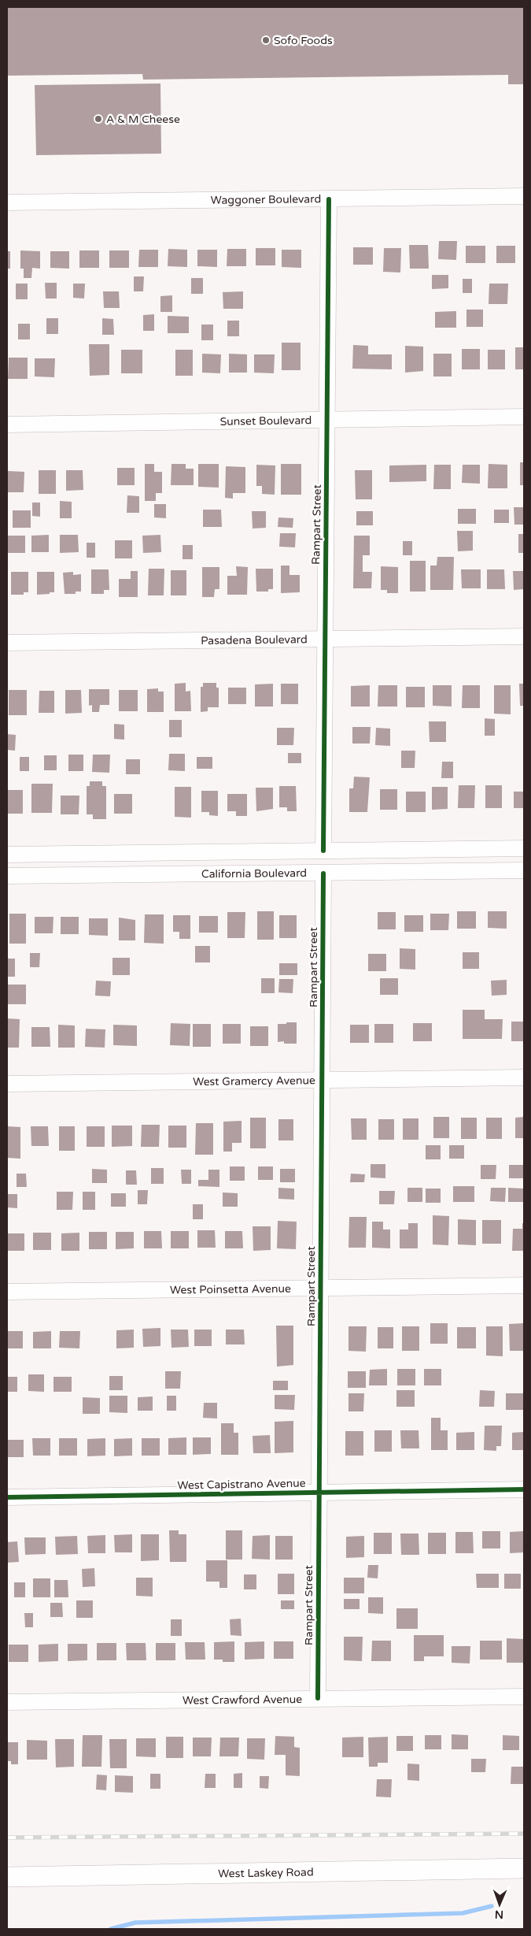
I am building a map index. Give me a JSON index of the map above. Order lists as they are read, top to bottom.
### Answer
{
  "streets": {
    "main road": ["West Laskey Road"],
    "street": [
      "Waggoner Boulevard",
      "Sunset Boulevard",
      "Rampart Street",
      "Pasadena Boulevard",
      "California Boulevard",
      "West Gramercy Avenue",
      "West Poinsetta Avenue",
      "West Capistrano Avenue",
      "West Crawford Avenue"
    ]
  },
  "crossings": [
    ["Waggoner Boulevard", "Rampart Street"],
    ["Sunset Boulevard", "Rampart Street"],
    ["Rampart Street", "Pasadena Boulevard"],
    ["Rampart Street", "California Boulevard"],
    ["Rampart Street", "West Gramercy Avenue"],
    ["Rampart Street", "West Poinsetta Avenue"],
    ["Rampart Street", "West Capistrano Avenue"],
    ["Rampart Street", "West Crawford Avenue"]
  ],
  "places": ["Sofo Foods", "A & M Cheese"],
  "north": "bottom"
}
